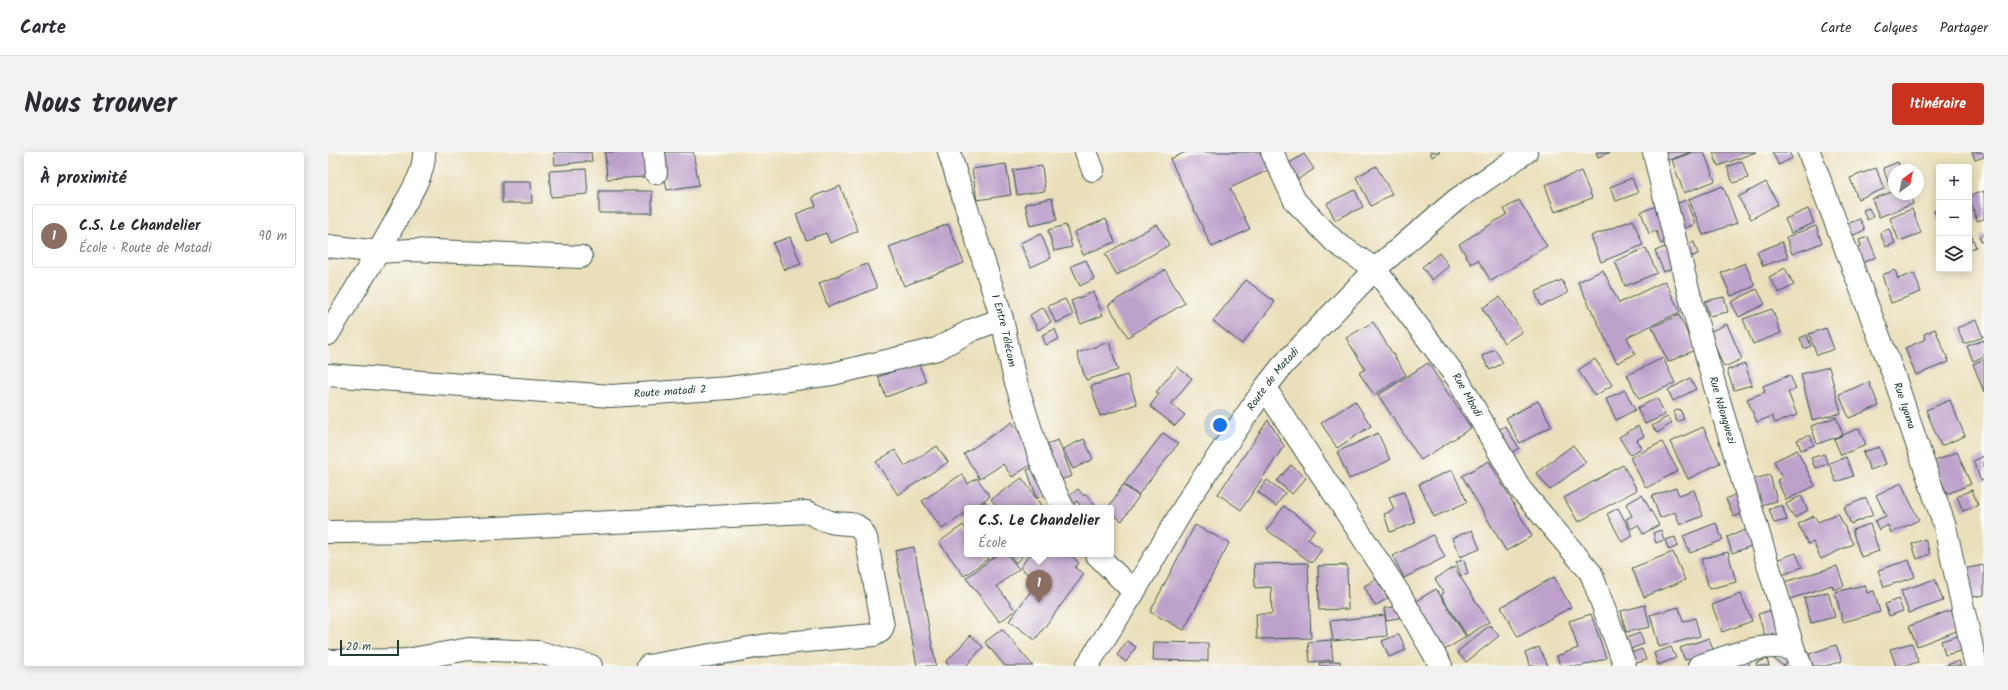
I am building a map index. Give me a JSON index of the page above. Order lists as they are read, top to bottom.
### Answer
{
  "streets": {
    "main road": [
      "1 Entre Télécom",
      "Route de Matadi",
      "Route matadi 2",
      "Rue Mbodi",
      "Rue Iyoma",
      "Rue Ndongwezi"
    ]
  },
  "crossings": [
    ["1 Entre Télécom", "Route matadi 2"],
    ["Route de Matadi", "Rue Mbodi"]
  ],
  "scale_bar": "20 m",
  "north": "top right",
  "page": {
    "header": "Carte",
    "nav": ["Carte", "Calques", "Partager"],
    "title": "Nous trouver",
    "buttons": "Itinéraire",
    "heading": "À proximité",
    "map_buttons": ["+", "−"],
    "list": [
      {
        "mark": "1",
        "name": "C.S. Le Chandelier",
        "note": "École · Route de Matadi",
        "value": "90 m"
      }
    ],
    "popup": ["C.S. Le Chandelier", "École"],
    "pins": "1",
    "scale": "20 m"
  }
}
